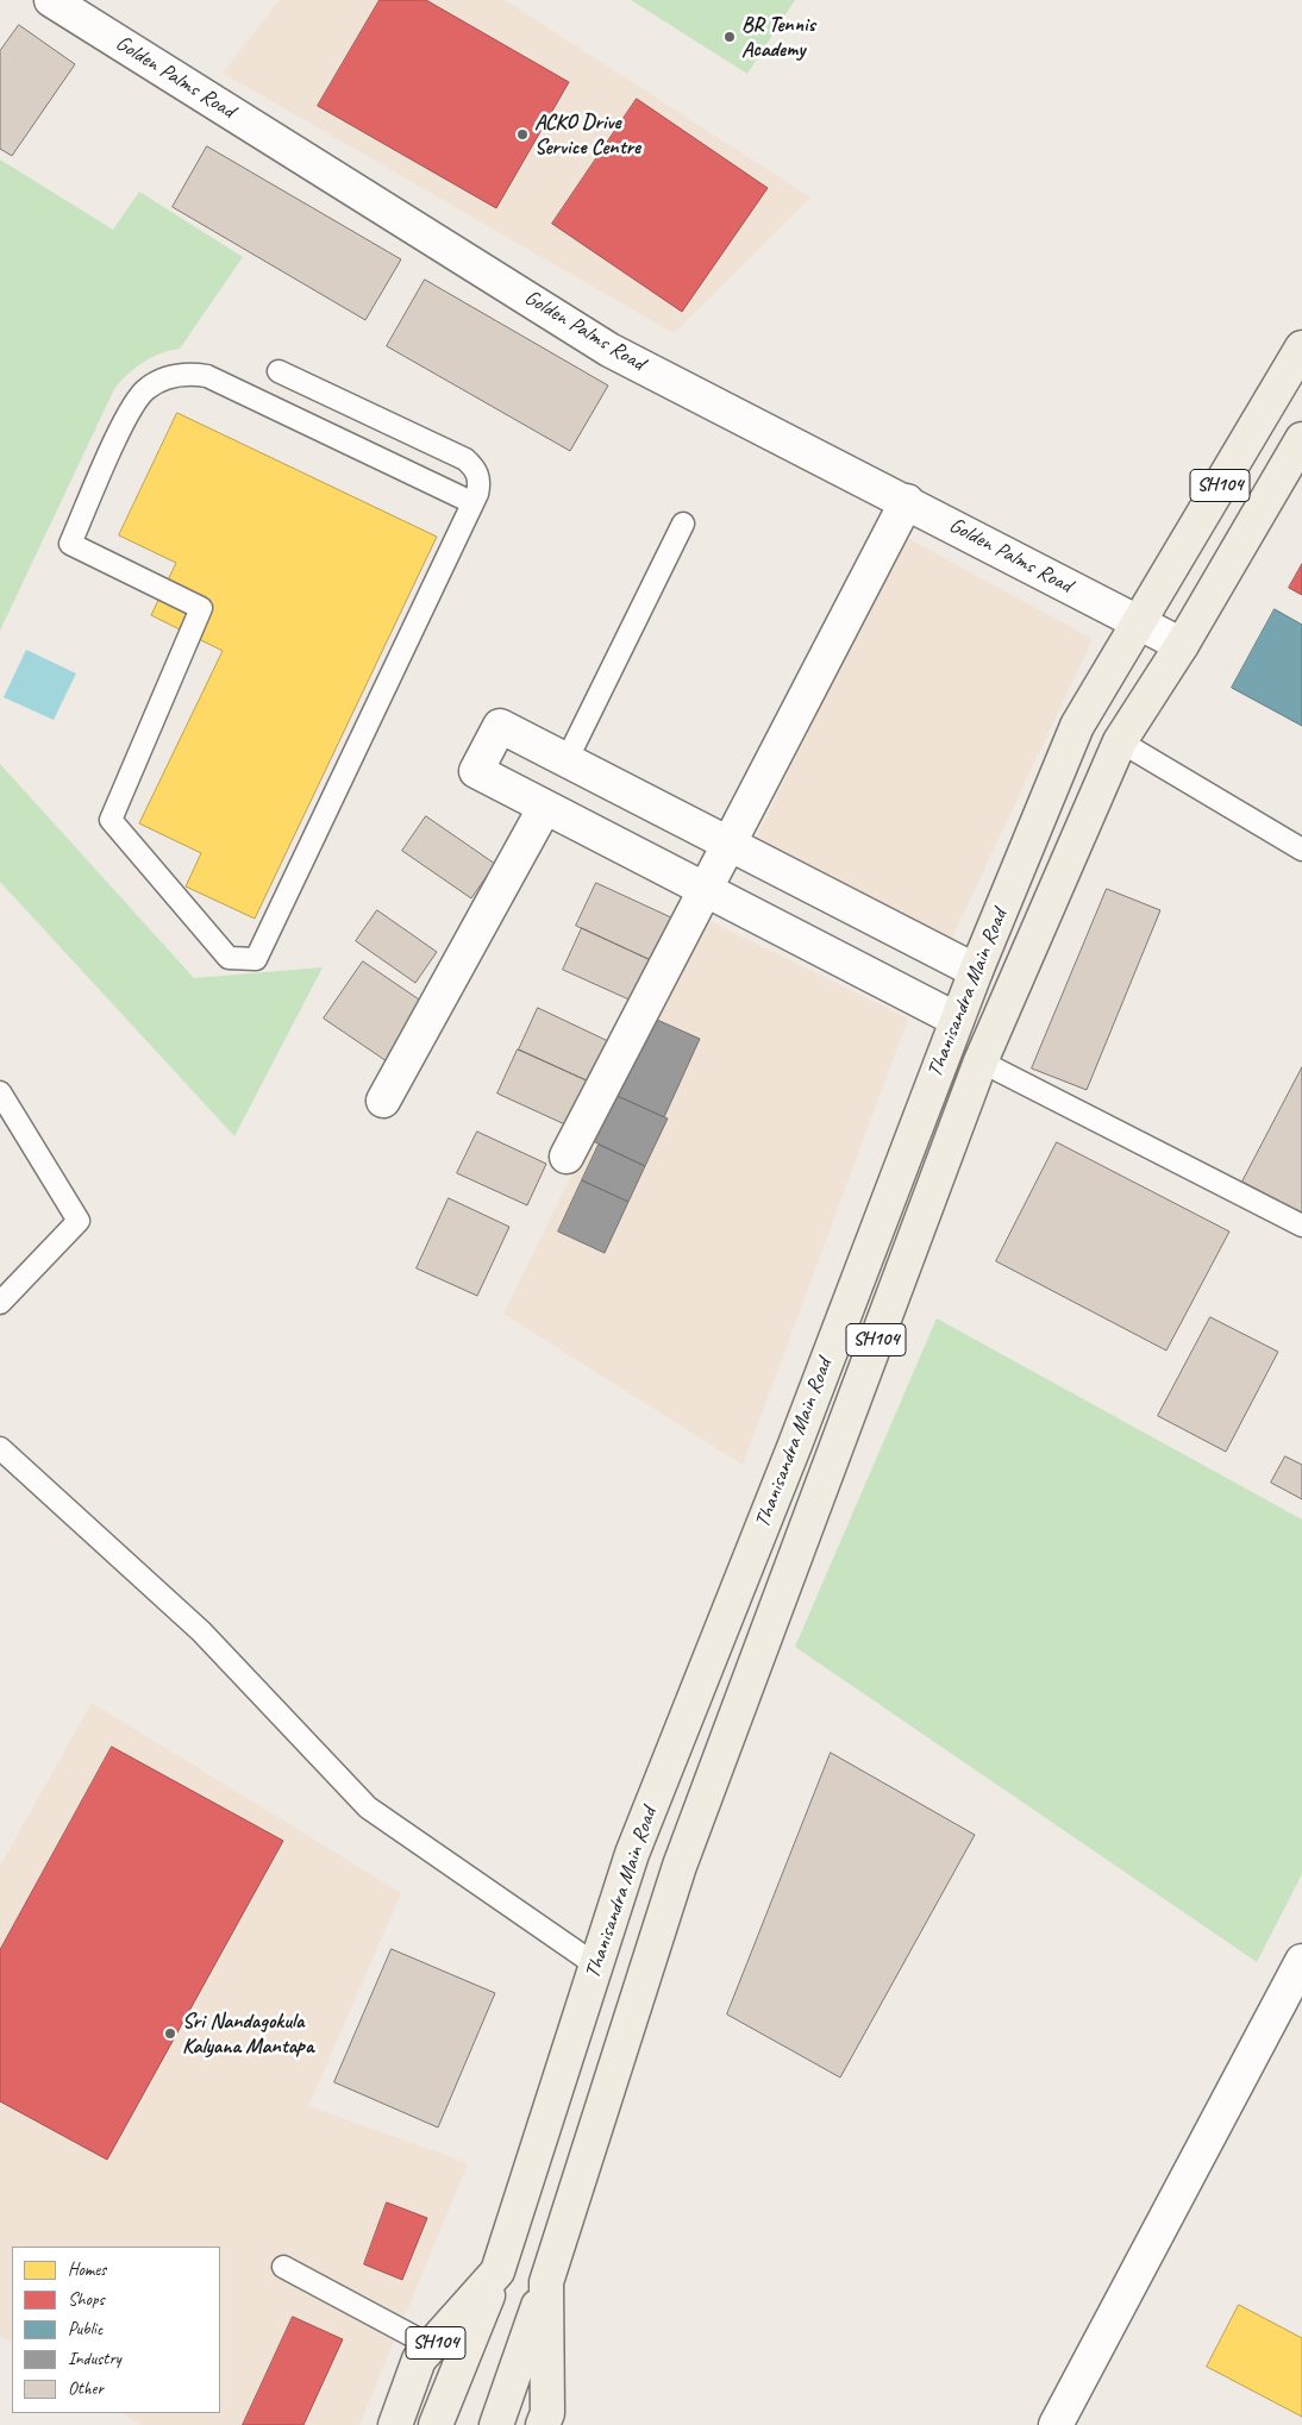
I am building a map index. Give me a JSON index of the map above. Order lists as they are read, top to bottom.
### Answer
{
  "streets": {
    "main road": ["SH104", "Thanisandra Main Road"],
    "street": ["Golden Palms Road"]
  },
  "crossings": [
    ["Golden Palms Road", "Thanisandra Main Road"],
    ["SH104", "Thanisandra Main Road"]
  ],
  "places": ["BR Tennis Academy", "ACKO Drive Service Centre", "Sri Nandagokula Kalyana Mantapa"],
  "legend": [
    "Homes",
    "Shops",
    "Public",
    "Industry",
    "Other"
  ]
}
